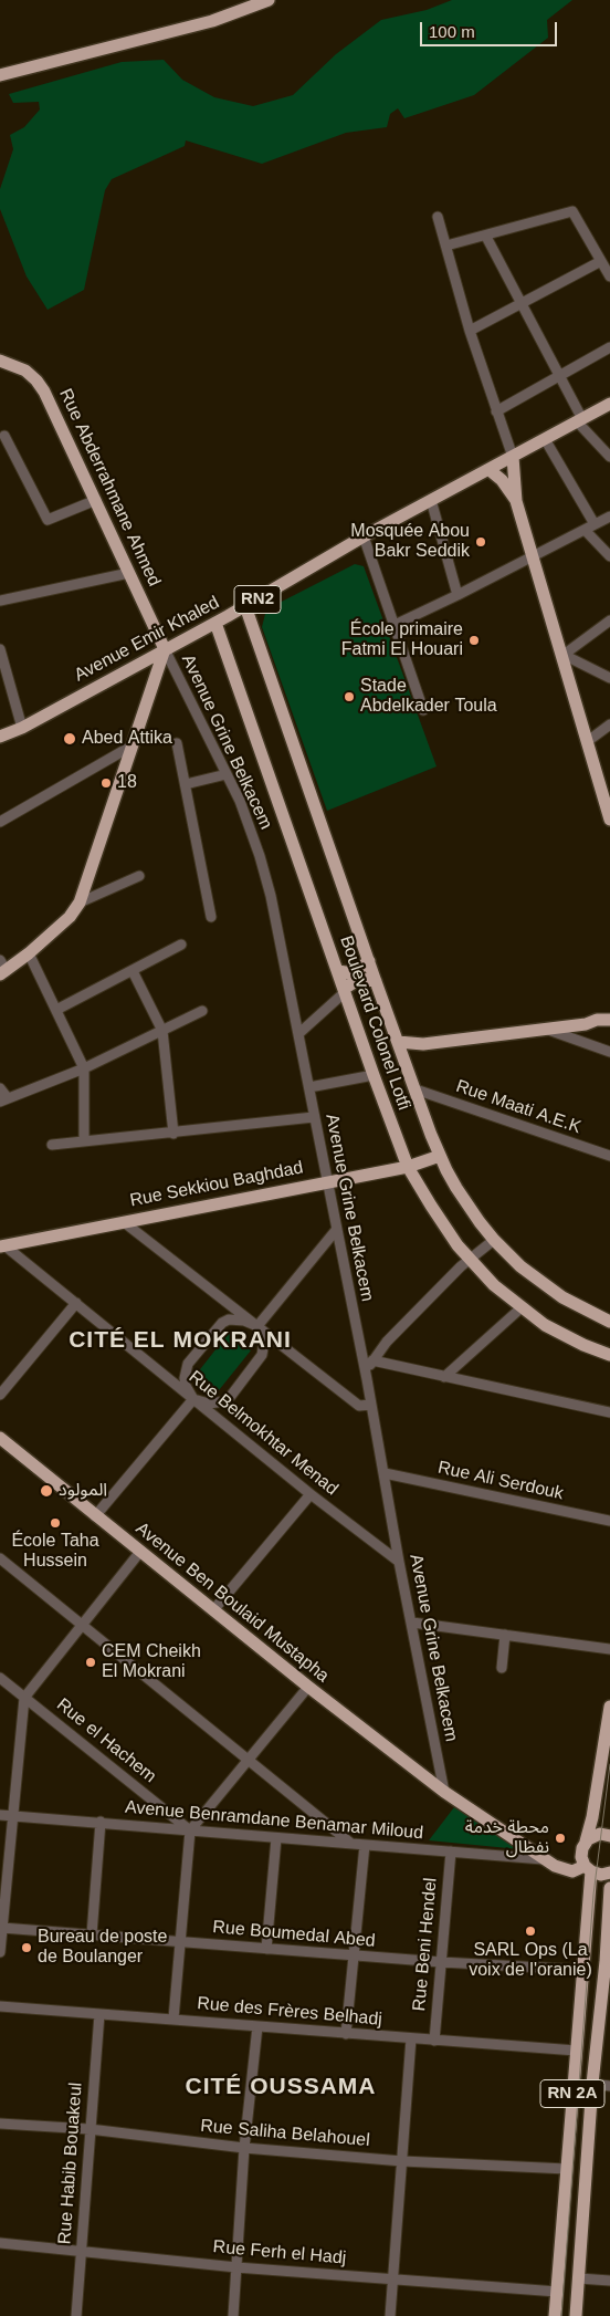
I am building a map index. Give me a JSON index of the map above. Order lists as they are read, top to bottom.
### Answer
{
  "streets": {
    "main road": [
      "Rue Abderrahmane Ahmed",
      "RN2",
      "Avenue Emir Khaled",
      "Boulevard Colonel Lotfi",
      "Rue Sekkiou Baghdad",
      "Avenue Ben Boulaid Mustapha",
      "RN 2A"
    ],
    "street": [
      "Avenue Grine Belkacem",
      "Rue Maati A.E.K",
      "Rue Belmokhtar Menad",
      "Rue Ali Serdouk",
      "Rue el Hachem",
      "Avenue Benramdane Benamar Miloud",
      "Rue Boumedal Abed",
      "Rue Beni Hendel",
      "Rue des Frères Belhadj",
      "Rue Saliha Belahouel",
      "Rue Habib Bouakeul",
      "Rue Ferh el Hadj"
    ]
  },
  "crossings": [
    ["Rue Abderrahmane Ahmed", "Avenue Emir Khaled"],
    ["Rue Abderrahmane Ahmed", "Avenue Grine Belkacem"],
    ["RN2", "Avenue Emir Khaled"],
    ["Avenue Emir Khaled", "Avenue Grine Belkacem"],
    ["Avenue Emir Khaled", "Boulevard Colonel Lotfi"],
    ["Avenue Grine Belkacem", "Rue Sekkiou Baghdad"],
    ["Avenue Grine Belkacem", "Rue Belmokhtar Menad"],
    ["Avenue Grine Belkacem", "Rue Ali Serdouk"],
    ["Avenue Grine Belkacem", "Avenue Ben Boulaid Mustapha"],
    ["Boulevard Colonel Lotfi", "Rue Maati A.E.K"],
    ["Boulevard Colonel Lotfi", "Rue Sekkiou Baghdad"],
    ["Rue Sekkiou Baghdad", "Rue Belmokhtar Menad"],
    ["Avenue Ben Boulaid Mustapha", "Avenue Benramdane Benamar Miloud"],
    ["Avenue Ben Boulaid Mustapha", "RN 2A"],
    ["Rue el Hachem", "Avenue Benramdane Benamar Miloud"],
    ["Avenue Benramdane Benamar Miloud", "Rue Beni Hendel"],
    ["Rue Boumedal Abed", "Rue Beni Hendel"],
    ["Rue Boumedal Abed", "RN 2A"],
    ["Rue Beni Hendel", "Rue des Frères Belhadj"],
    ["Rue des Frères Belhadj", "RN 2A"],
    ["Rue des Frères Belhadj", "Rue Habib Bouakeul"],
    ["RN 2A", "Rue Saliha Belahouel"],
    ["RN 2A", "Rue Ferh el Hadj"],
    ["Rue Saliha Belahouel", "Rue Habib Bouakeul"],
    ["Rue Habib Bouakeul", "Rue Ferh el Hadj"]
  ],
  "districts": ["CITÉ EL MOKRANI", "CITÉ OUSSAMA"],
  "places": [
    "Mosquée Abou Bakr Seddik",
    "École primaire Fatmi El Houari",
    "Stade Abdelkader Toula",
    "Abed Attika",
    "18",
    "المولود",
    "École Taha Hussein",
    "CEM Cheikh El Mokrani",
    "محطة خدمة نفطال",
    "SARL Ops (La voix de l'oranie)",
    "Bureau de poste de Boulanger"
  ],
  "scale_bar": "100 m"
}
